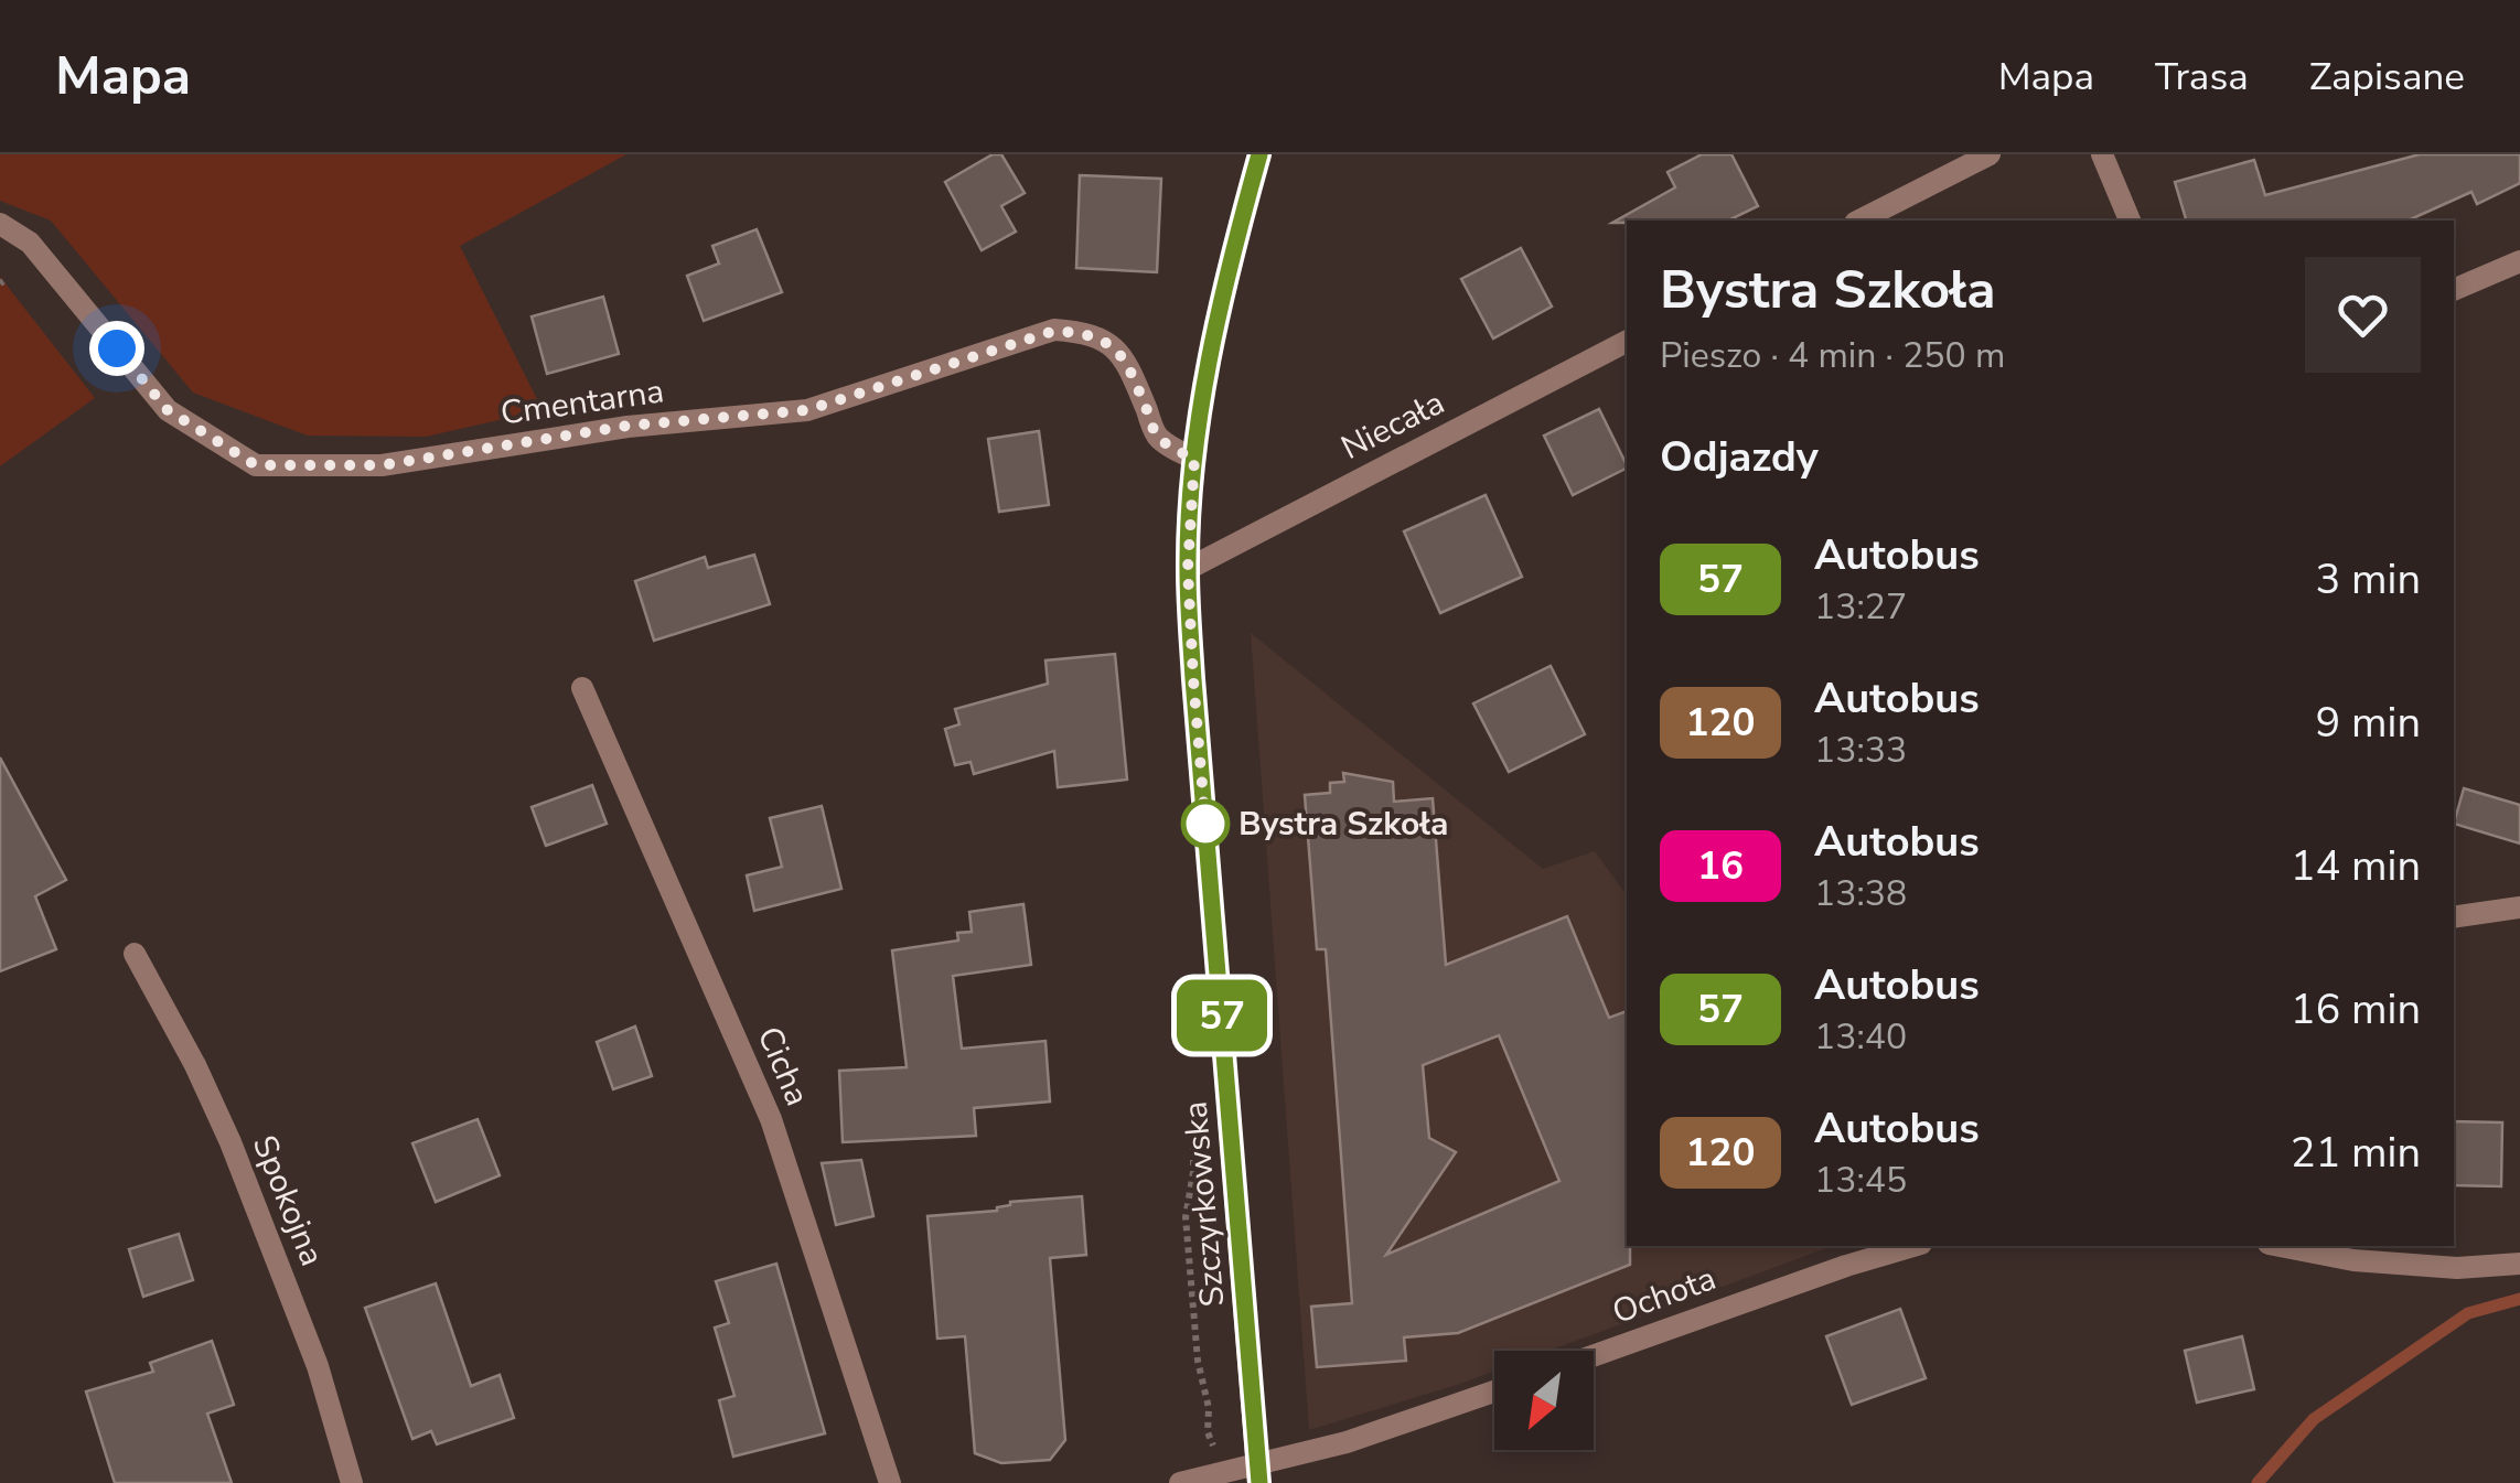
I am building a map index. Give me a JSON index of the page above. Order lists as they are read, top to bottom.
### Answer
{
  "streets": {
    "main road": ["Szczyrkowska"],
    "street": [
      "Cmentarna",
      "Niecała",
      "Cicha",
      "Spokojna",
      "Ochota"
    ]
  },
  "crossings": [
    ["Cmentarna", "Szczyrkowska"],
    ["Niecała", "Szczyrkowska"]
  ],
  "places": ["Bystra Szkoła"],
  "lines": ["bus line 57"],
  "north": "bottom left",
  "page": {
    "header": "Mapa",
    "nav": ["Mapa", "Trasa", "Zapisane"],
    "on_map": "57",
    "heading": [
      ["Bystra Szkoła", "Pieszo · 4 min · 250 m"],
      "Odjazdy"
    ],
    "list": [
      {
        "mark": "57",
        "name": "Autobus",
        "note": "13:27",
        "value": "3 min"
      },
      {
        "mark": "120",
        "name": "Autobus",
        "note": "13:33",
        "value": "9 min"
      },
      {
        "mark": "16",
        "name": "Autobus",
        "note": "13:38",
        "value": "14 min"
      },
      {
        "mark": "57",
        "name": "Autobus",
        "note": "13:40",
        "value": "16 min"
      },
      {
        "mark": "120",
        "name": "Autobus",
        "note": "13:45",
        "value": "21 min"
      }
    ]
  }
}
